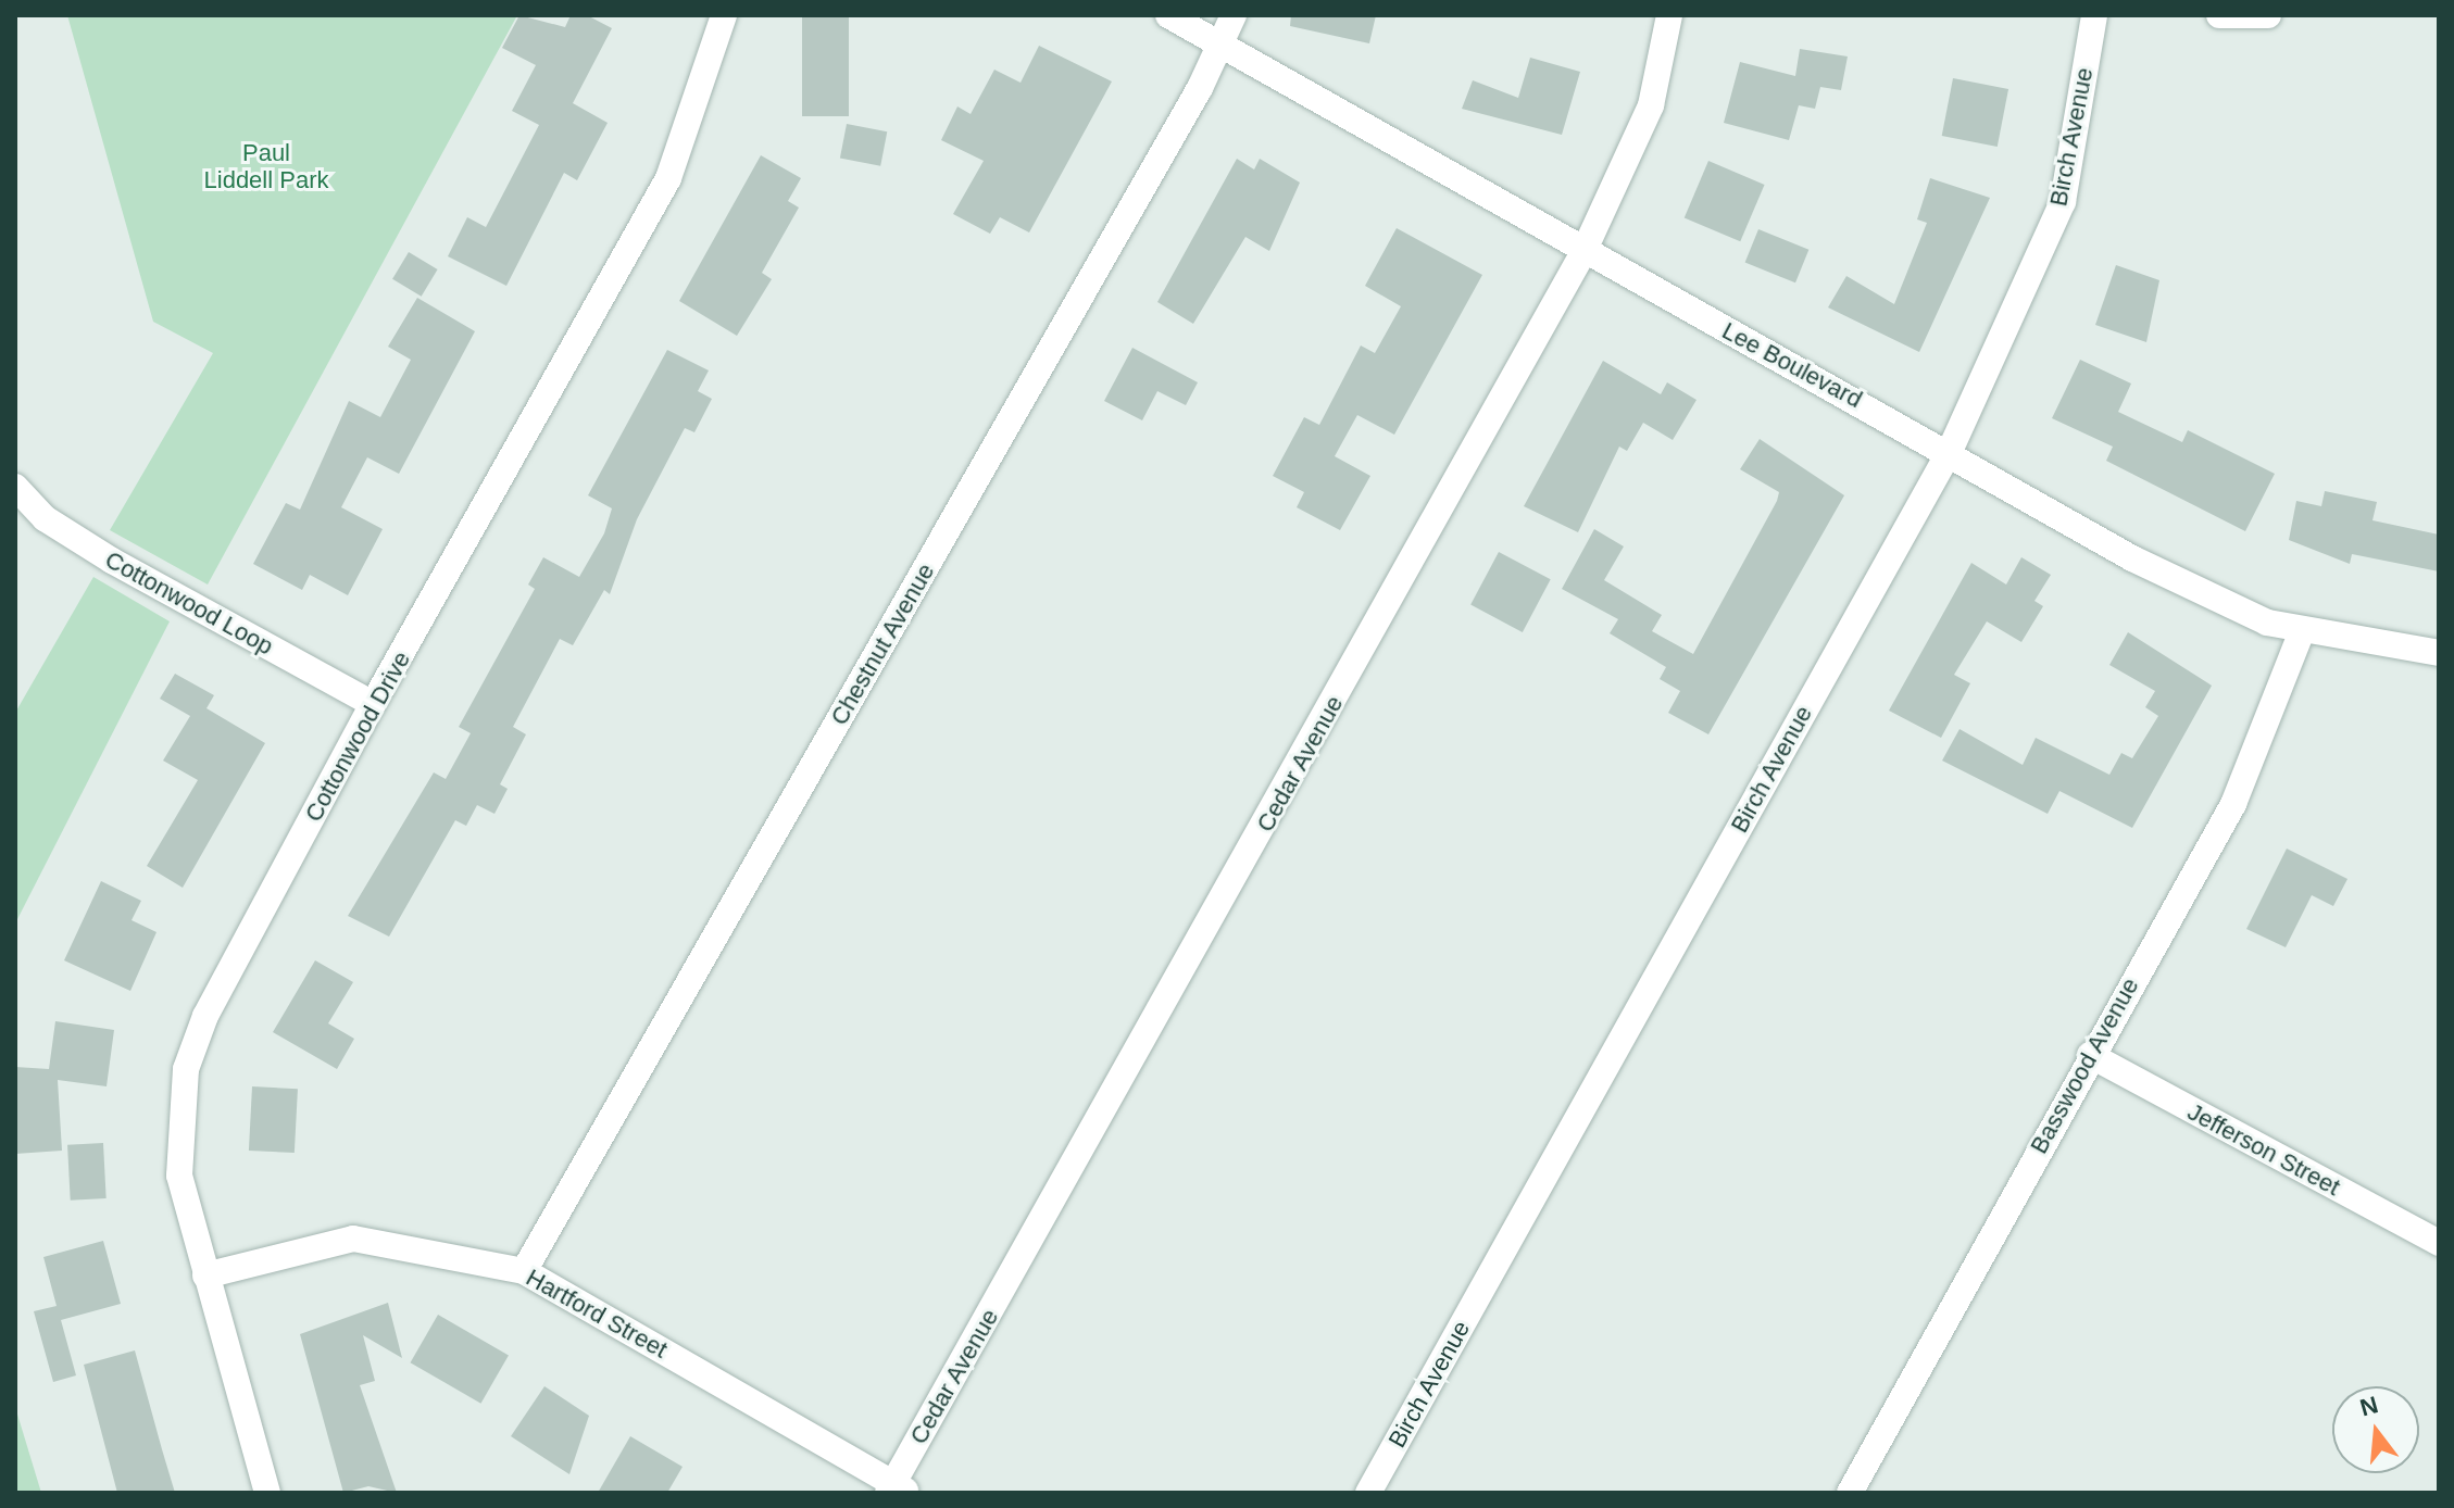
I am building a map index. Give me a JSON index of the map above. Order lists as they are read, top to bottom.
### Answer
{
  "streets": {
    "street": [
      "Birch Avenue",
      "Lee Boulevard",
      "Cottonwood Loop",
      "Chestnut Avenue",
      "Cottonwood Drive",
      "Cedar Avenue",
      "Basswood Avenue",
      "Jefferson Street",
      "Hartford Street"
    ]
  },
  "crossings": [
    ["Birch Avenue", "Lee Boulevard"],
    ["Lee Boulevard", "Chestnut Avenue"],
    ["Lee Boulevard", "Cedar Avenue"],
    ["Lee Boulevard", "Basswood Avenue"],
    ["Cottonwood Loop", "Cottonwood Drive"],
    ["Chestnut Avenue", "Hartford Street"],
    ["Cottonwood Drive", "Hartford Street"],
    ["Cedar Avenue", "Hartford Street"],
    ["Basswood Avenue", "Jefferson Street"]
  ],
  "parks": ["Paul Liddell Park"],
  "north": "top"
}
